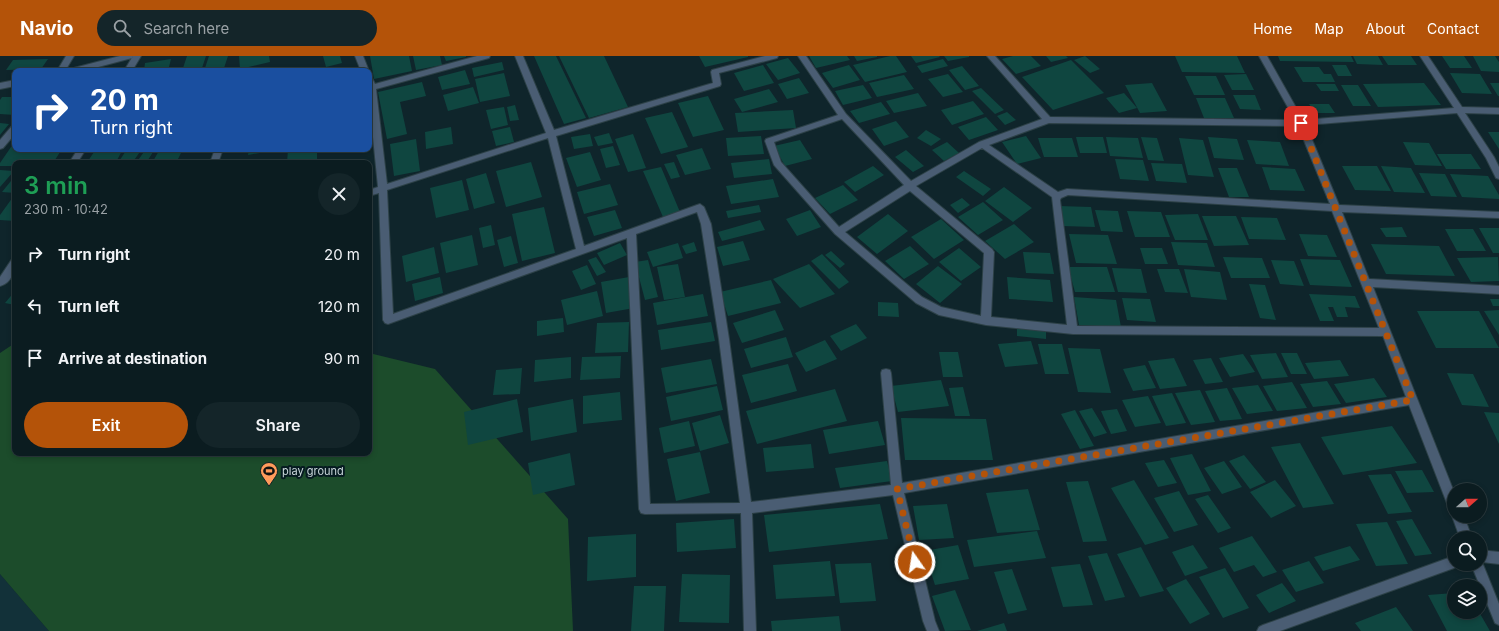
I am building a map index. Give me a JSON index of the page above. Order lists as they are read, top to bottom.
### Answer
{
  "places": {
    "sports": ["play ground"]
  },
  "north": "right",
  "page": {
    "header": "Navio",
    "search": "Search here",
    "nav": [
      "Home",
      "Map",
      "About",
      "Contact"
    ],
    "turn": ["20 m", "Turn right"],
    "heading": ["3 min", "230 m · 10:42"],
    "list": [
      {
        "name": "Turn right",
        "value": "20 m"
      },
      {
        "name": "Turn left",
        "value": "120 m"
      },
      {
        "name": "Arrive at destination",
        "value": "90 m"
      }
    ],
    "buttons": ["Exit", "Share"]
  }
}
